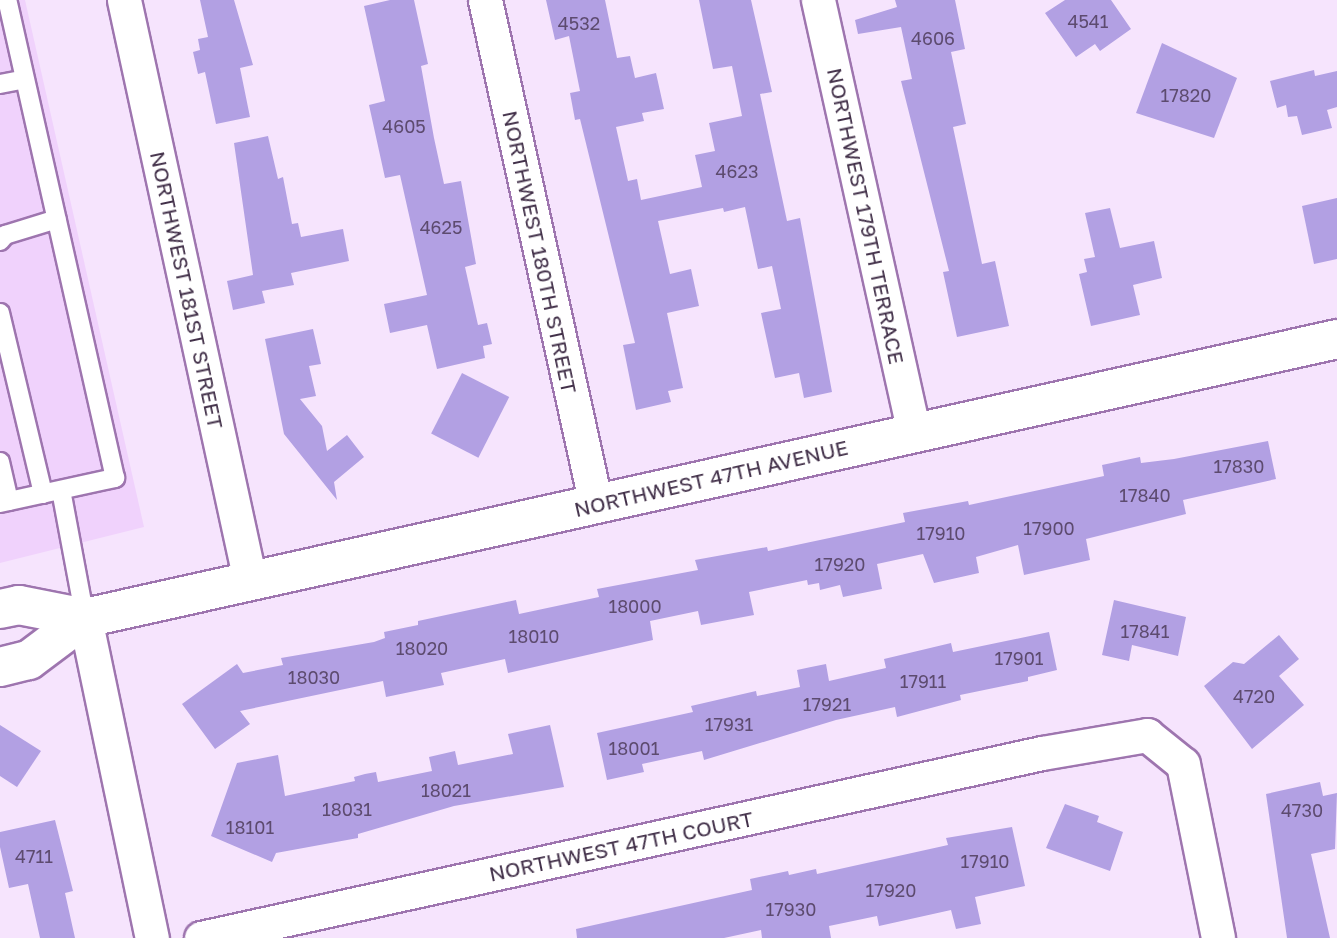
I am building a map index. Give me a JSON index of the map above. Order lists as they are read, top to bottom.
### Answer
{
  "streets": {
    "main road": ["NORTHWEST 47TH AVENUE"],
    "street": [
      "NORTHWEST 179TH TERRACE",
      "NORTHWEST 180TH STREET",
      "NORTHWEST 181ST STREET",
      "NORTHWEST 47TH COURT"
    ]
  },
  "crossings": [
    ["NORTHWEST 179TH TERRACE", "NORTHWEST 47TH AVENUE"],
    ["NORTHWEST 180TH STREET", "NORTHWEST 47TH AVENUE"],
    ["NORTHWEST 181ST STREET", "NORTHWEST 47TH AVENUE"]
  ],
  "house_numbers": [
    "4541",
    "4532",
    "4606",
    "17820",
    "4605",
    "4623",
    "4625",
    "17830",
    "17840",
    "17900",
    "17910",
    "17920",
    "18000",
    "17841",
    "18010",
    "18020",
    "17901",
    "18030",
    "17911",
    "4720",
    "17921",
    "17931",
    "18001",
    "18021",
    "18031",
    "4730",
    "18101",
    "4711",
    "17910",
    "17920",
    "17930"
  ]
}
